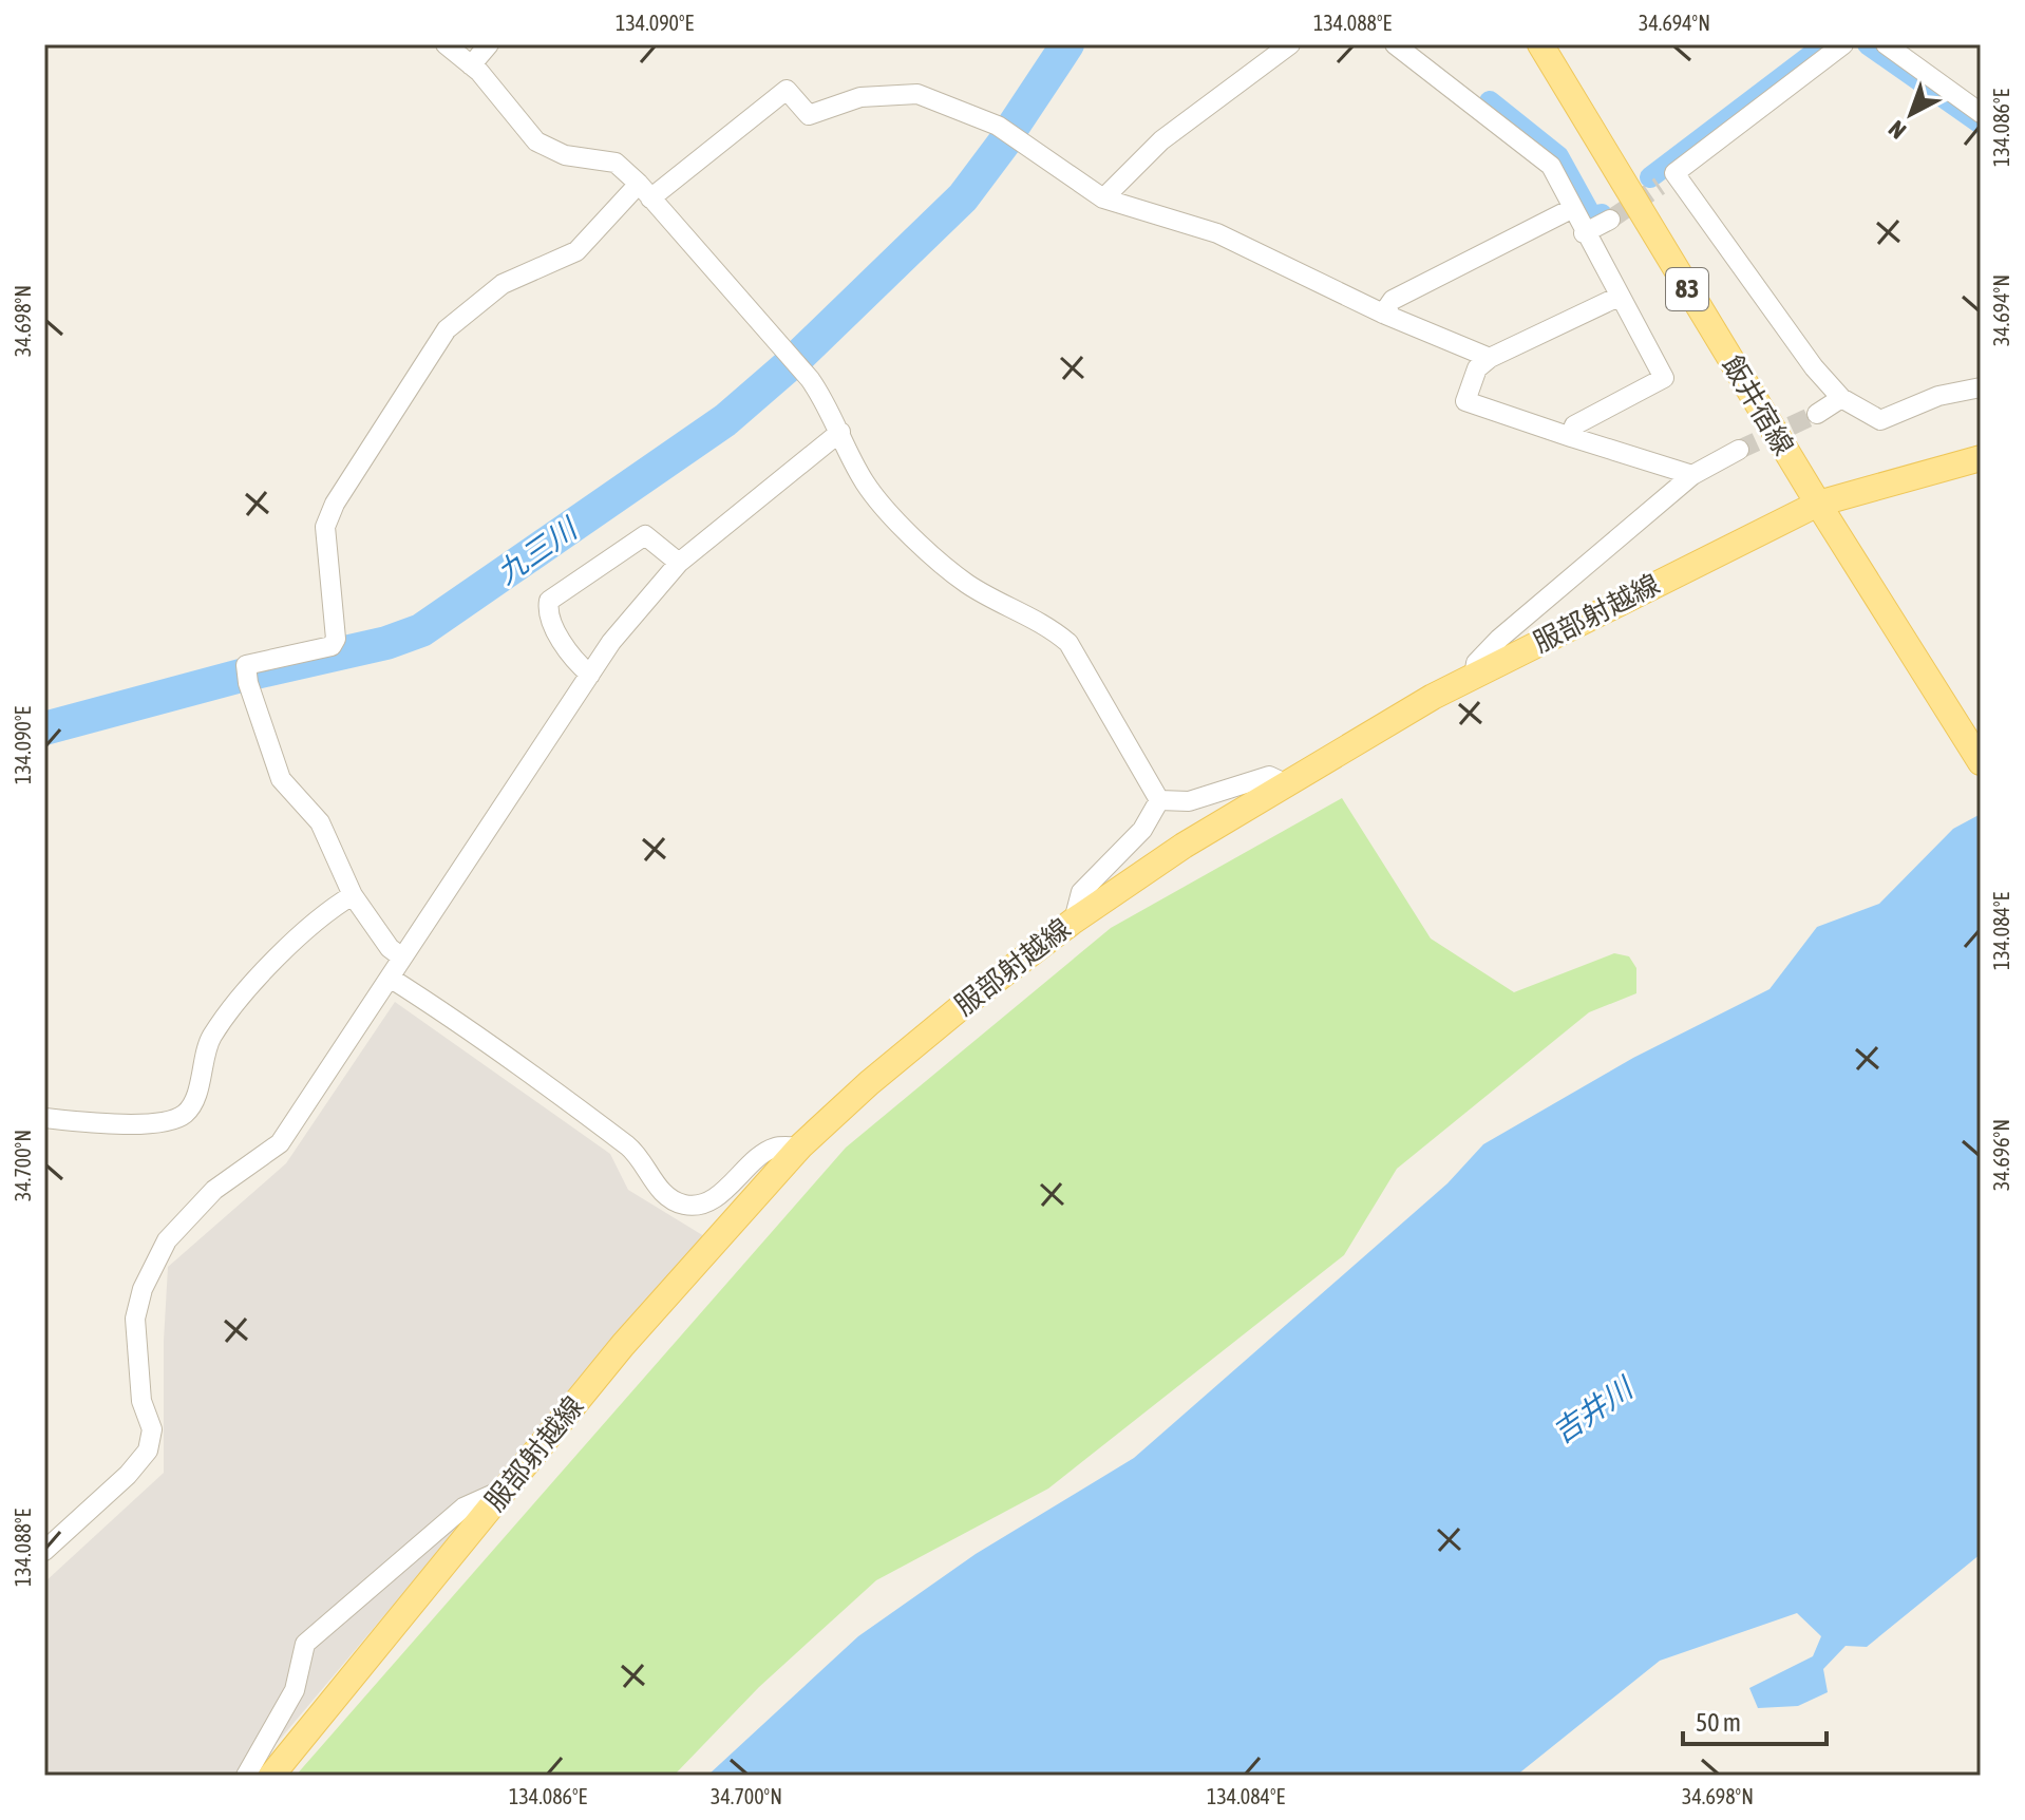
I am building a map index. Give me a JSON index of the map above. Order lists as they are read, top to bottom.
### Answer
{
  "streets": {
    "main road": ["83", "飯井宿線", "服部射越線"]
  },
  "crossings": [
    ["飯井宿線", "服部射越線"]
  ],
  "water": ["九三川", "吉井川"],
  "scale_bar": "50 m",
  "north": "bottom left",
  "coordinates": [
    "134.090°E",
    "134.088°E",
    "34.694°N",
    "134.086°E",
    "34.698°N",
    "134.084°E",
    "34.696°N",
    "34.700°N"
  ]
}
